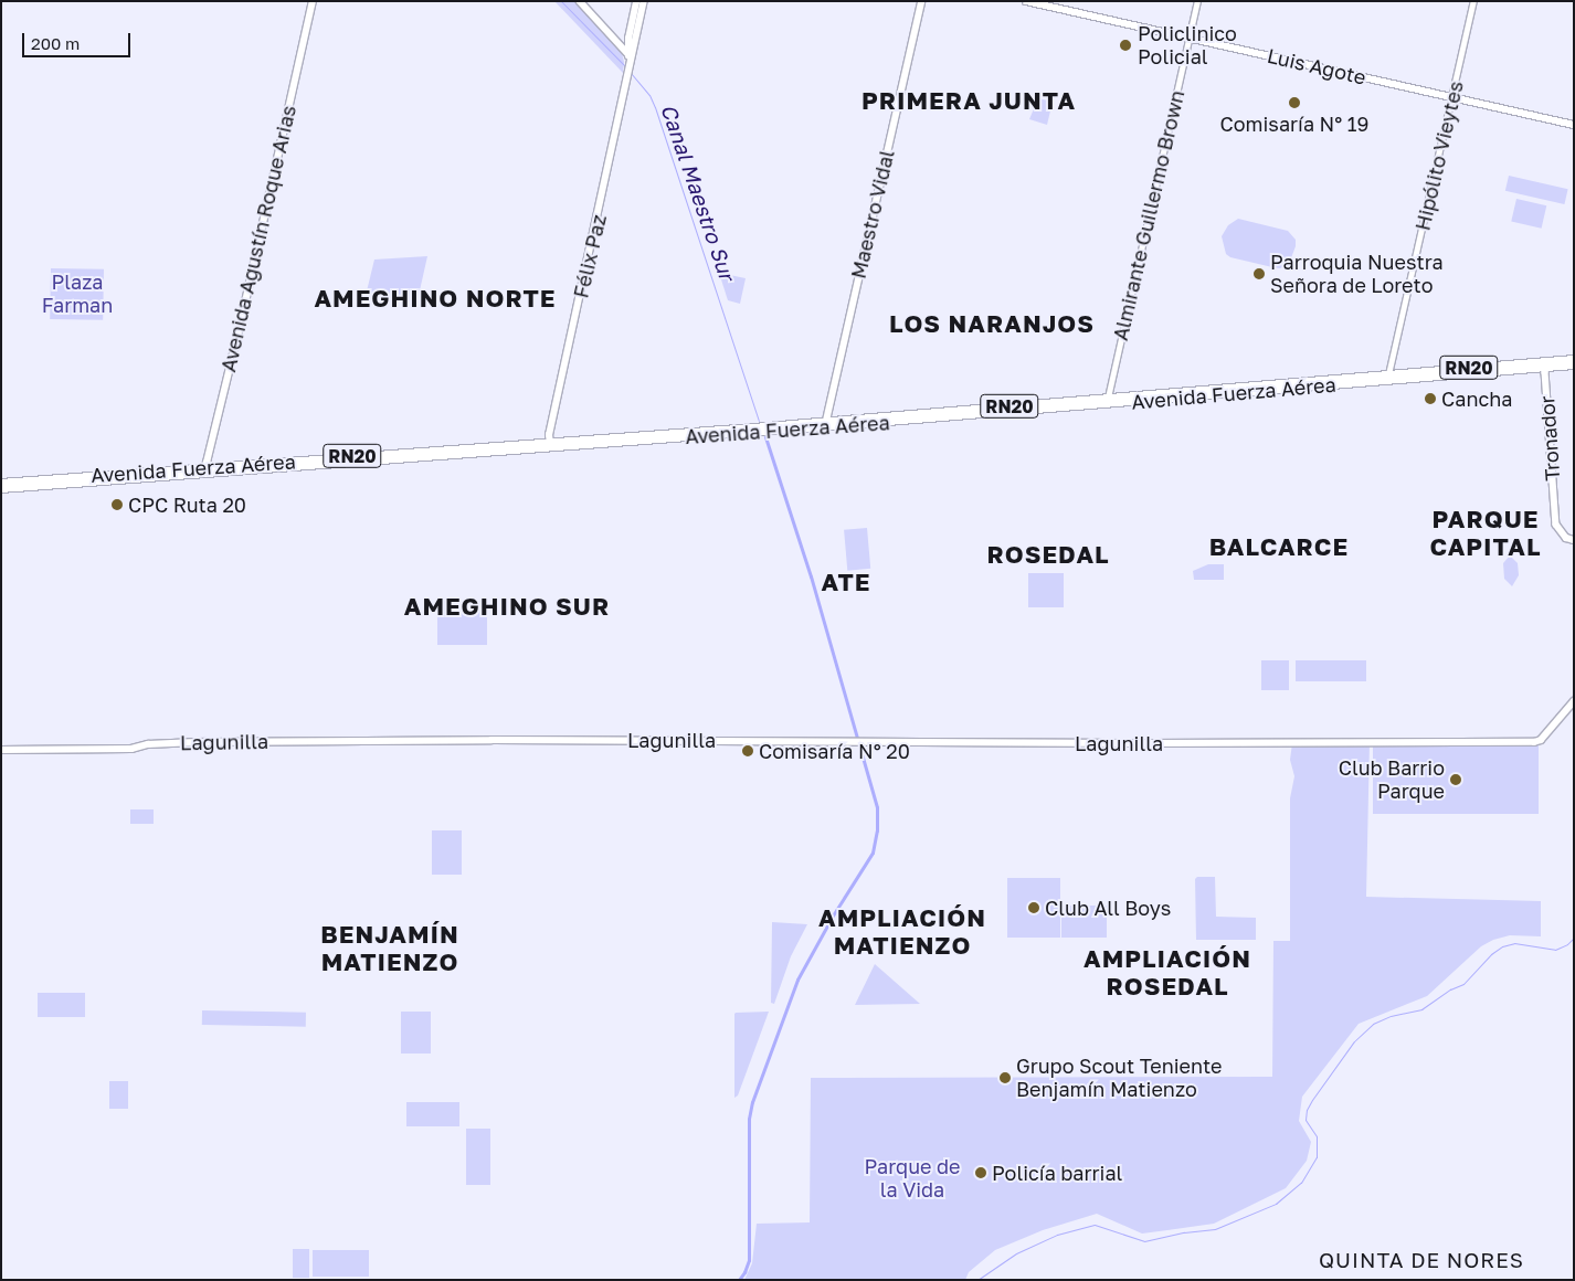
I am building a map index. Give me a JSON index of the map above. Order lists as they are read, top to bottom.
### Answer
{
  "streets": {
    "main road": [
      "Luis Agote",
      "Maestro Vidal",
      "Avenida Agustín Roque Arias",
      "Félix Paz",
      "RN20",
      "Avenida Fuerza Aérea",
      "Tronador",
      "Lagunilla"
    ],
    "street": ["Hipólito Vieytes", "Almirante Guillermo Brown"]
  },
  "crossings": [
    ["Luis Agote", "Hipólito Vieytes"],
    ["Luis Agote", "Almirante Guillermo Brown"],
    ["Hipólito Vieytes", "Avenida Fuerza Aérea"],
    ["Maestro Vidal", "Avenida Fuerza Aérea"],
    ["Almirante Guillermo Brown", "Avenida Fuerza Aérea"],
    ["Avenida Agustín Roque Arias", "Avenida Fuerza Aérea"],
    ["Félix Paz", "Avenida Fuerza Aérea"],
    ["Avenida Fuerza Aérea", "Tronador"]
  ],
  "districts": [
    "PRIMERA JUNTA",
    "AMEGHINO NORTE",
    "LOS NARANJOS",
    "PARQUE CAPITAL",
    "BALCARCE",
    "ROSEDAL",
    "ATE",
    "AMEGHINO SUR",
    "AMPLIACIÓN MATIENZO",
    "BENJAMÍN MATIENZO",
    "AMPLIACIÓN ROSEDAL",
    "QUINTA DE NORES"
  ],
  "water": ["Canal Maestro Sur"],
  "parks": ["Plaza Farman", "Parque de la Vida"],
  "places": [
    "Policlinico Policial",
    "Comisaría N° 19",
    "Parroquia Nuestra Señora de Loreto",
    "Cancha",
    "CPC Ruta 20",
    "Comisaría N° 20",
    "Club Barrio Parque",
    "Club All Boys",
    "Grupo Scout Teniente Benjamín Matienzo",
    "Policía barrial"
  ],
  "scale_bar": "200 m"
}
